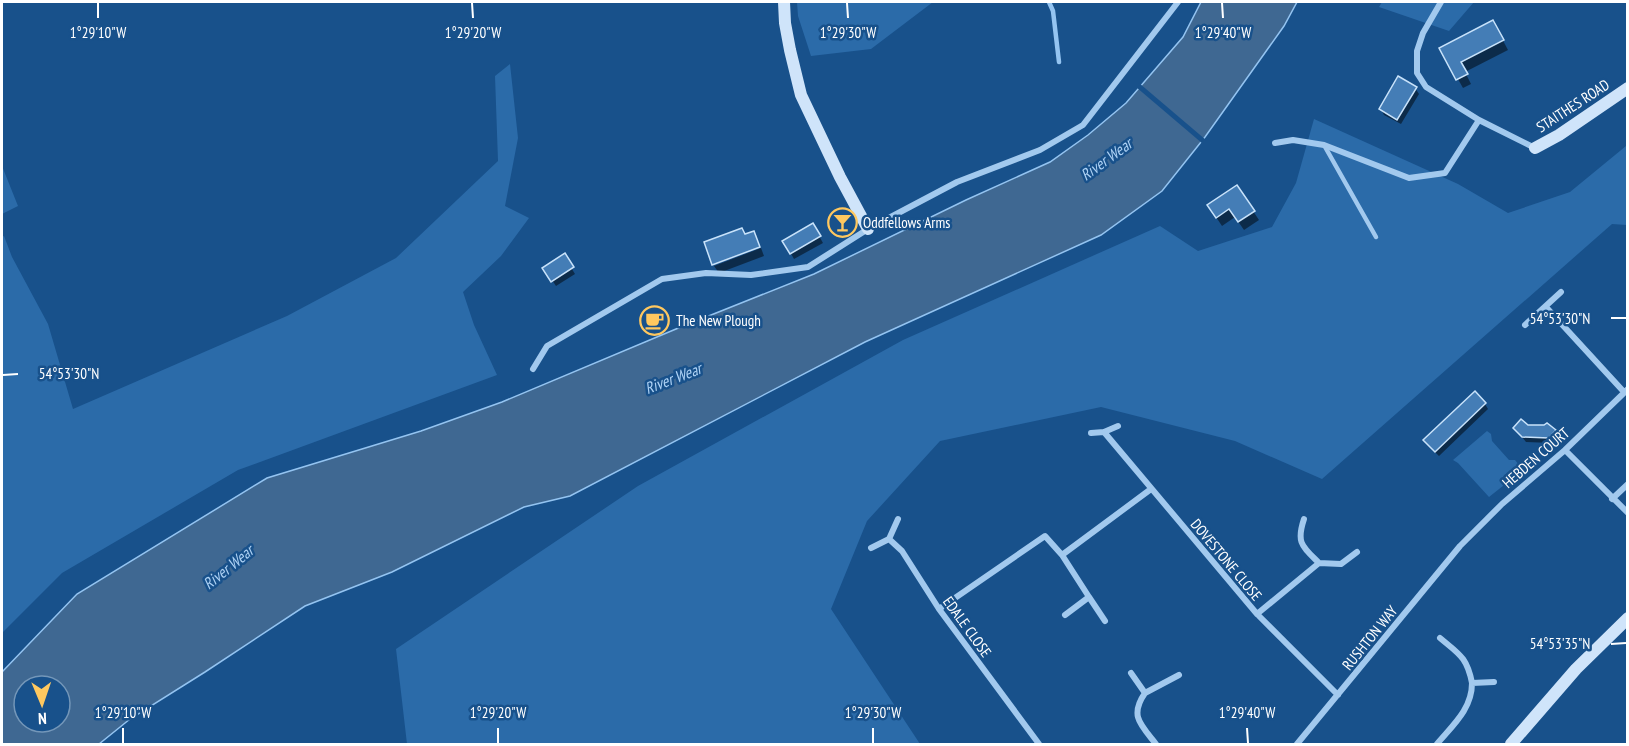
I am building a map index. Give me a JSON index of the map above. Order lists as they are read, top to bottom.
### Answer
{
  "streets": {
    "street": [
      "STAITHES ROAD",
      "HEBDEN COURT",
      "DOVESTONE CLOSE",
      "EDALE CLOSE",
      "RUSHTON WAY"
    ]
  },
  "crossings": [
    ["HEBDEN COURT", "RUSHTON WAY"],
    ["DOVESTONE CLOSE", "RUSHTON WAY"]
  ],
  "water": ["River Wear"],
  "places": {
    "bar": ["Oddfellows Arms"],
    "cafe": ["The New Plough"]
  },
  "north": "bottom",
  "coordinates": [
    "1°29'10\"W",
    "1°29'20\"W",
    "1°29'30\"W",
    "1°29'40\"W",
    "54°53'30\"N",
    "54°53'35\"N"
  ]
}
